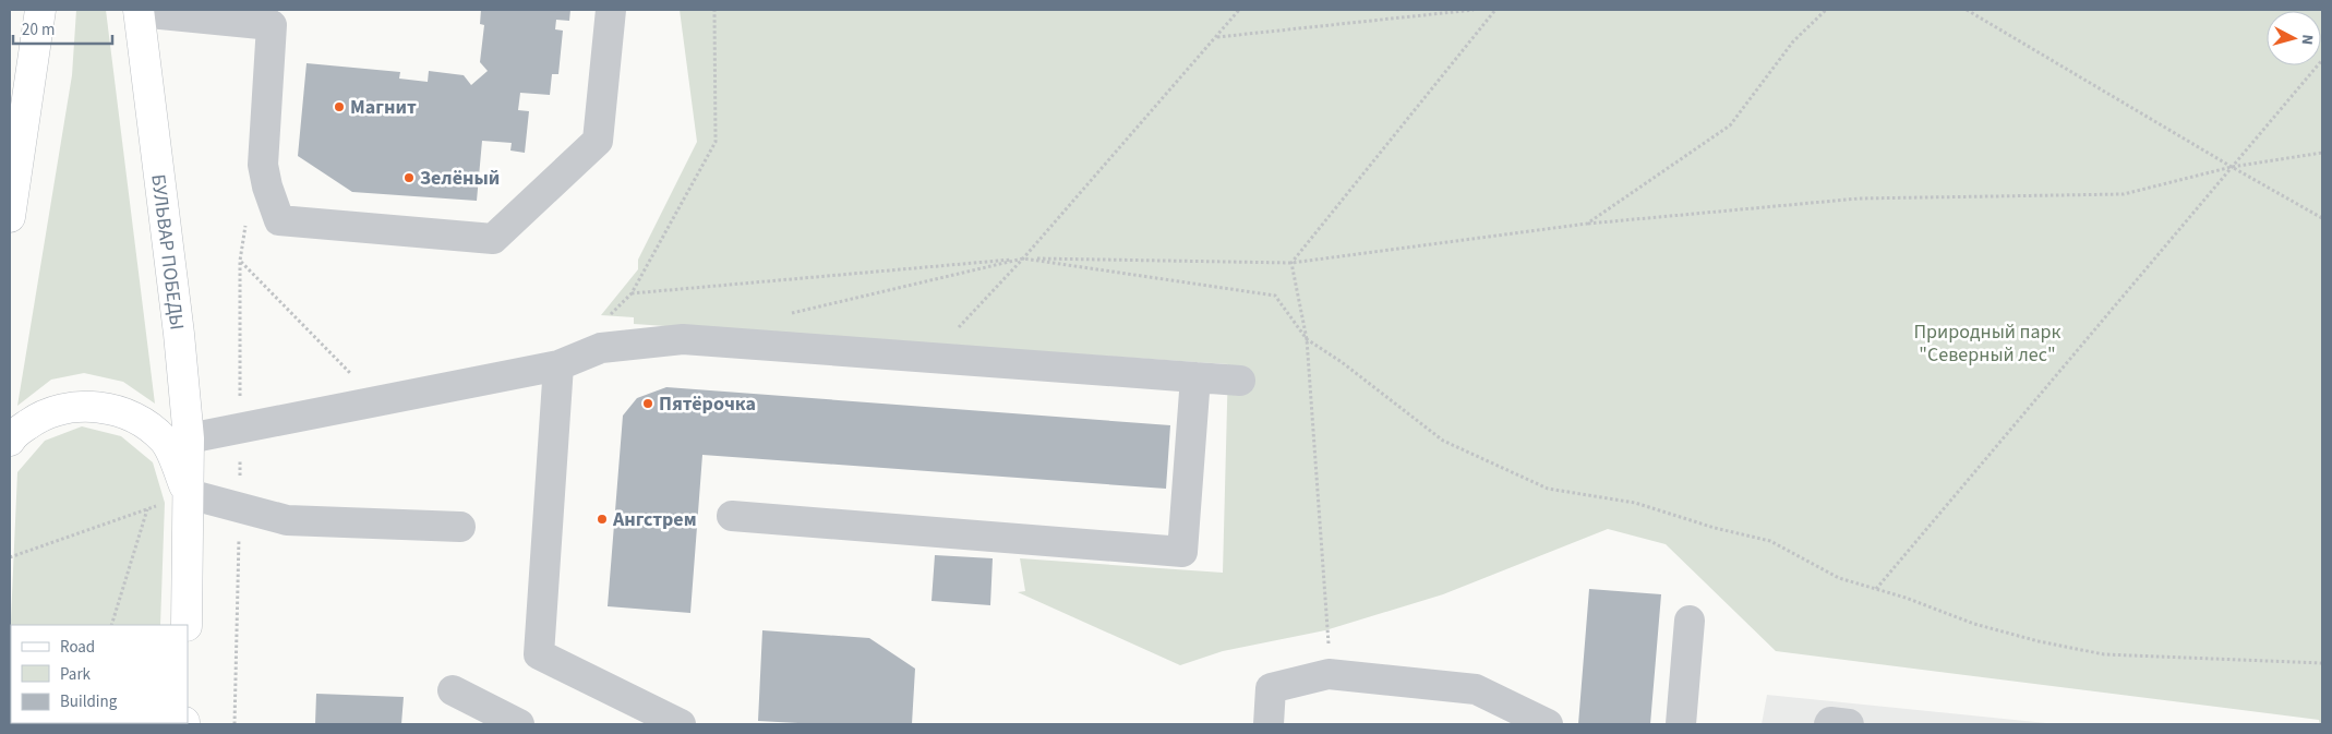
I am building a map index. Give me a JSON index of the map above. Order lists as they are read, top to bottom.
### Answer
{
  "streets": {
    "main road": ["БУЛЬВАР ПОБЕДЫ"]
  },
  "parks": ["Природный парк \"Северный лес\""],
  "places": [
    "Магнит",
    "Зелёный",
    "Пятёрочка",
    "Ангстрем"
  ],
  "legend": ["Road", "Park", "Building"],
  "scale_bar": "20 m",
  "north": "right"
}
